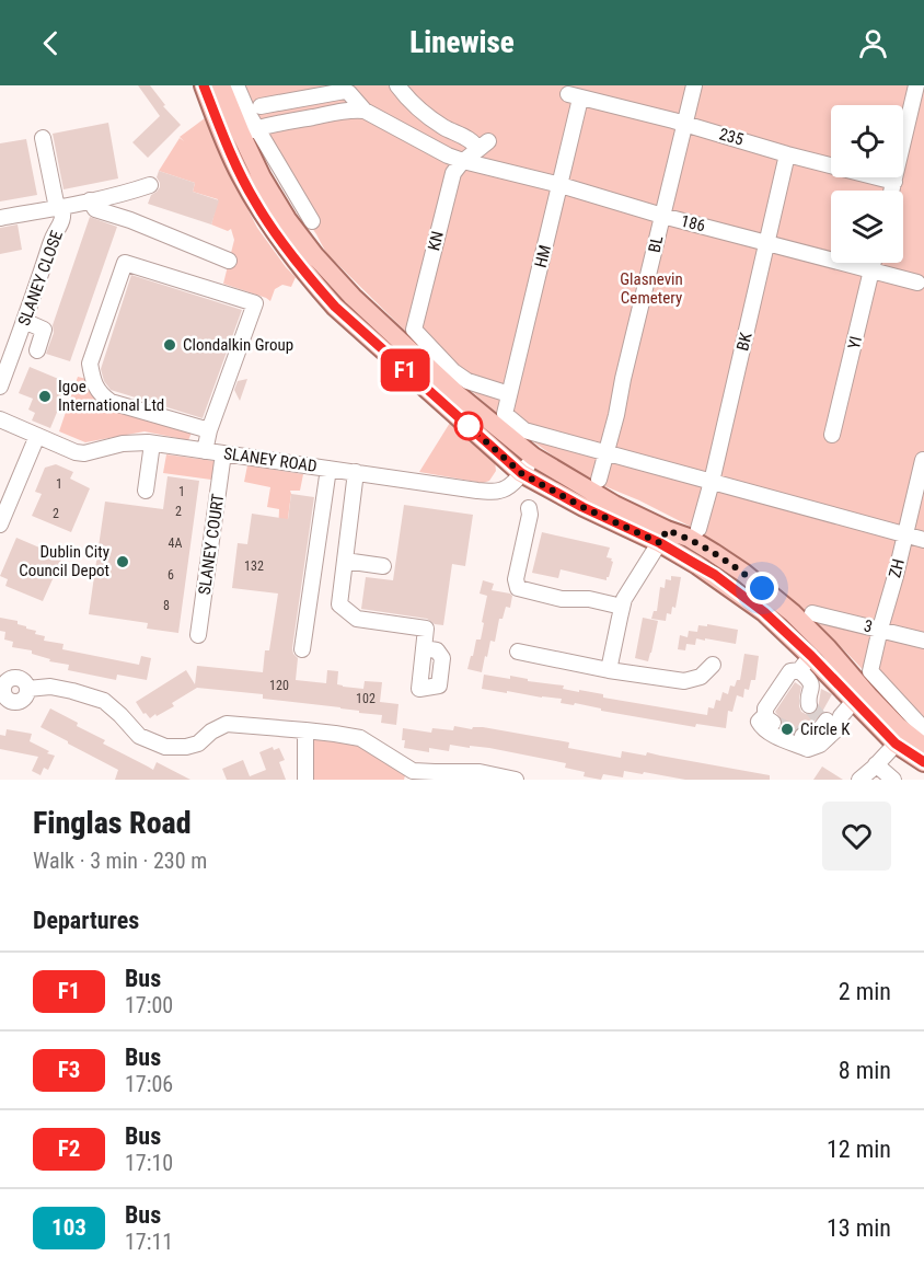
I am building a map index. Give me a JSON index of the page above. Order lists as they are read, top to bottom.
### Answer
{
  "streets": {
    "street": [
      "235",
      "186",
      "KN",
      "BL",
      "HM",
      "SLANEY CLOSE",
      "BK",
      "YI",
      "SLANEY ROAD",
      "SLANEY COURT",
      "ZH",
      "3"
    ]
  },
  "crossings": [
    ["235", "BL"],
    ["235", "HM"],
    ["235", "BK"],
    ["186", "KN"],
    ["186", "BL"],
    ["186", "HM"],
    ["186", "BK"],
    ["186", "YI"],
    ["KN", "HM"],
    ["BL", "HM"],
    ["SLANEY ROAD", "SLANEY COURT"],
    ["ZH", "3"]
  ],
  "parks": ["Glasnevin Cemetery"],
  "places": [
    "Clondalkin Group",
    "Igoe International Ltd",
    "Dublin City Council Depot",
    "Circle K"
  ],
  "lines": ["bus line F1"],
  "house_numbers": [
    "1",
    "1",
    "2",
    "2",
    "4A",
    "132",
    "6",
    "8",
    "120",
    "102"
  ],
  "page": {
    "header": "Linewise",
    "on_map": "F1",
    "heading": [
      ["Finglas Road", "Walk · 3 min · 230 m"],
      "Departures"
    ],
    "list": [
      {
        "mark": "F1",
        "name": "Bus",
        "note": "17:00",
        "value": "2 min"
      },
      {
        "mark": "F3",
        "name": "Bus",
        "note": "17:06",
        "value": "8 min"
      },
      {
        "mark": "F2",
        "name": "Bus",
        "note": "17:10",
        "value": "12 min"
      },
      {
        "mark": "103",
        "name": "Bus",
        "note": "17:11",
        "value": "13 min"
      }
    ]
  }
}
